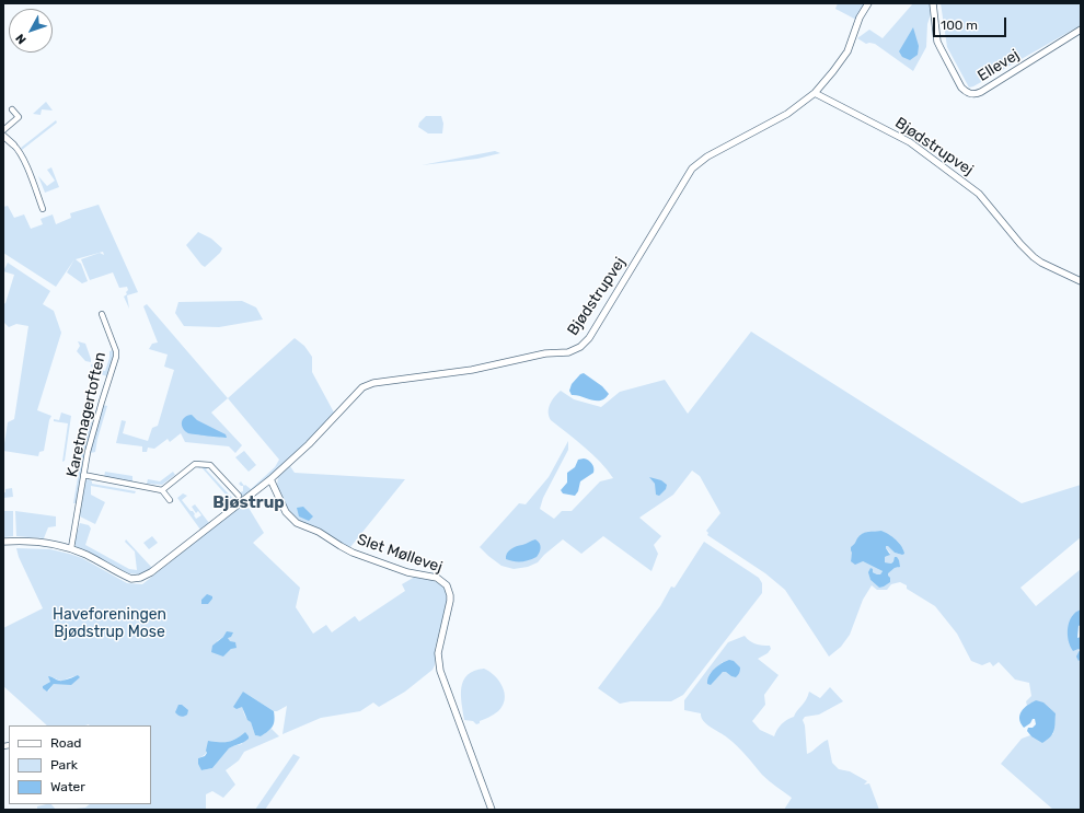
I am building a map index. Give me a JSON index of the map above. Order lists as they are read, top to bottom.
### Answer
{
  "streets": {
    "street": [
      "Ellevej",
      "Bjødstrupvej",
      "Karetmagertoften",
      "Slet Møllevej"
    ]
  },
  "crossings": [
    ["Bjødstrupvej", "Karetmagertoften"],
    ["Bjødstrupvej", "Slet Møllevej"]
  ],
  "districts": ["Bjøstrup"],
  "parks": ["Haveforeningen Bjødstrup Mose"],
  "legend": ["Road", "Park", "Water"],
  "scale_bar": "100 m",
  "north": "bottom left"
}
